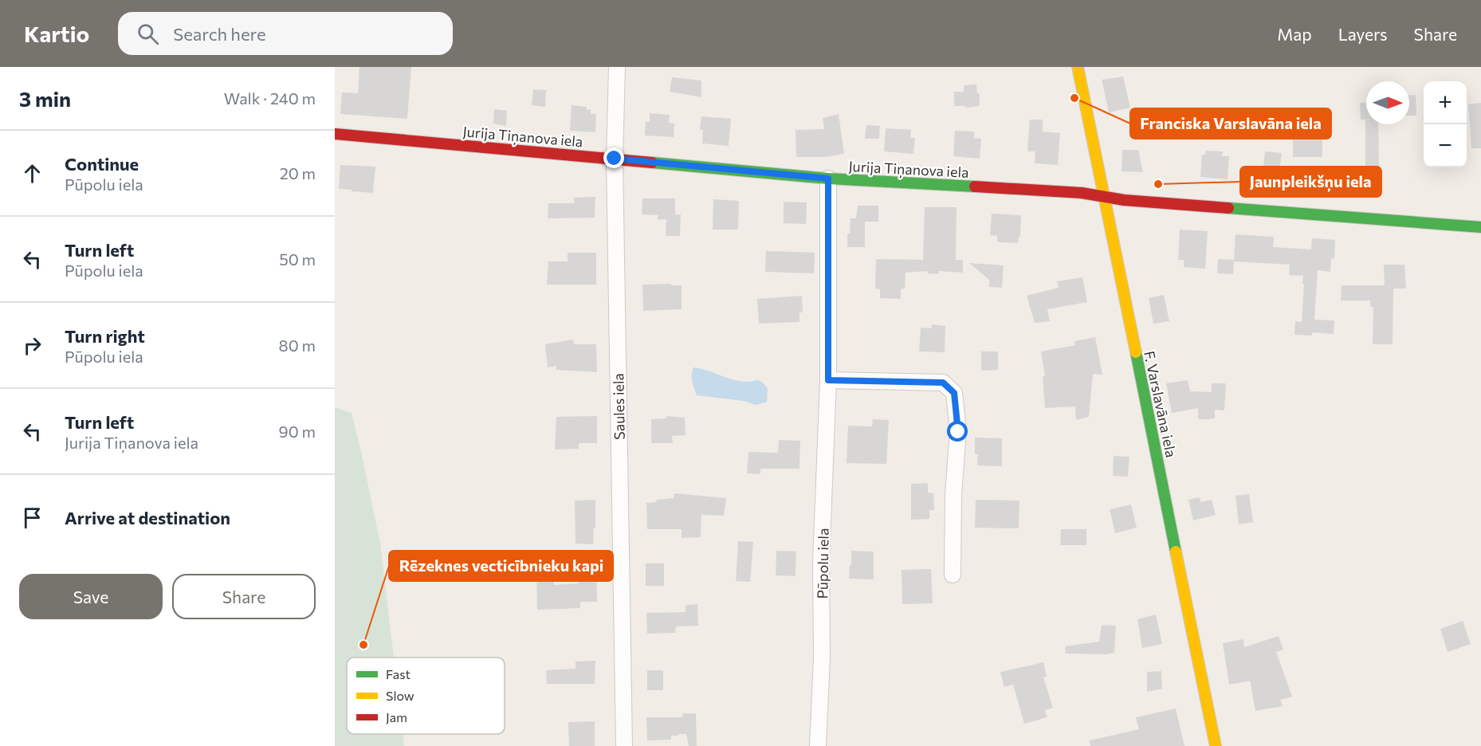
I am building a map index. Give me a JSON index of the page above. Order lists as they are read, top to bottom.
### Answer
{
  "streets": {
    "street": [
      "Jurija Tiņanova iela",
      "F. Varslavāna iela",
      "Saules iela",
      "Pūpolu iela"
    ]
  },
  "crossings": [
    ["Jurija Tiņanova iela", "F. Varslavāna iela"],
    ["Jurija Tiņanova iela", "Saules iela"],
    ["Jurija Tiņanova iela", "Pūpolu iela"]
  ],
  "places": ["Franciska Varslavāna iela", "Jaunpleikšņu iela", "Rēzeknes vecticībnieku kapi"],
  "legend": ["Fast", "Slow", "Jam"],
  "north": "right",
  "page": {
    "header": "Kartio",
    "search": "Search here",
    "nav": ["Map", "Layers", "Share"],
    "heading": ["3 min", "Walk · 240 m"],
    "map_buttons": ["+", "−"],
    "list": [
      ["Continue", "Pūpolu iela", "20 m"],
      ["Turn left", "Pūpolu iela", "50 m"],
      ["Turn right", "Pūpolu iela", "80 m"],
      ["Turn left", "Jurija Tiņanova iela", "90 m"],
      "Arrive at destination"
    ],
    "buttons": ["Save", "Share"]
  }
}
